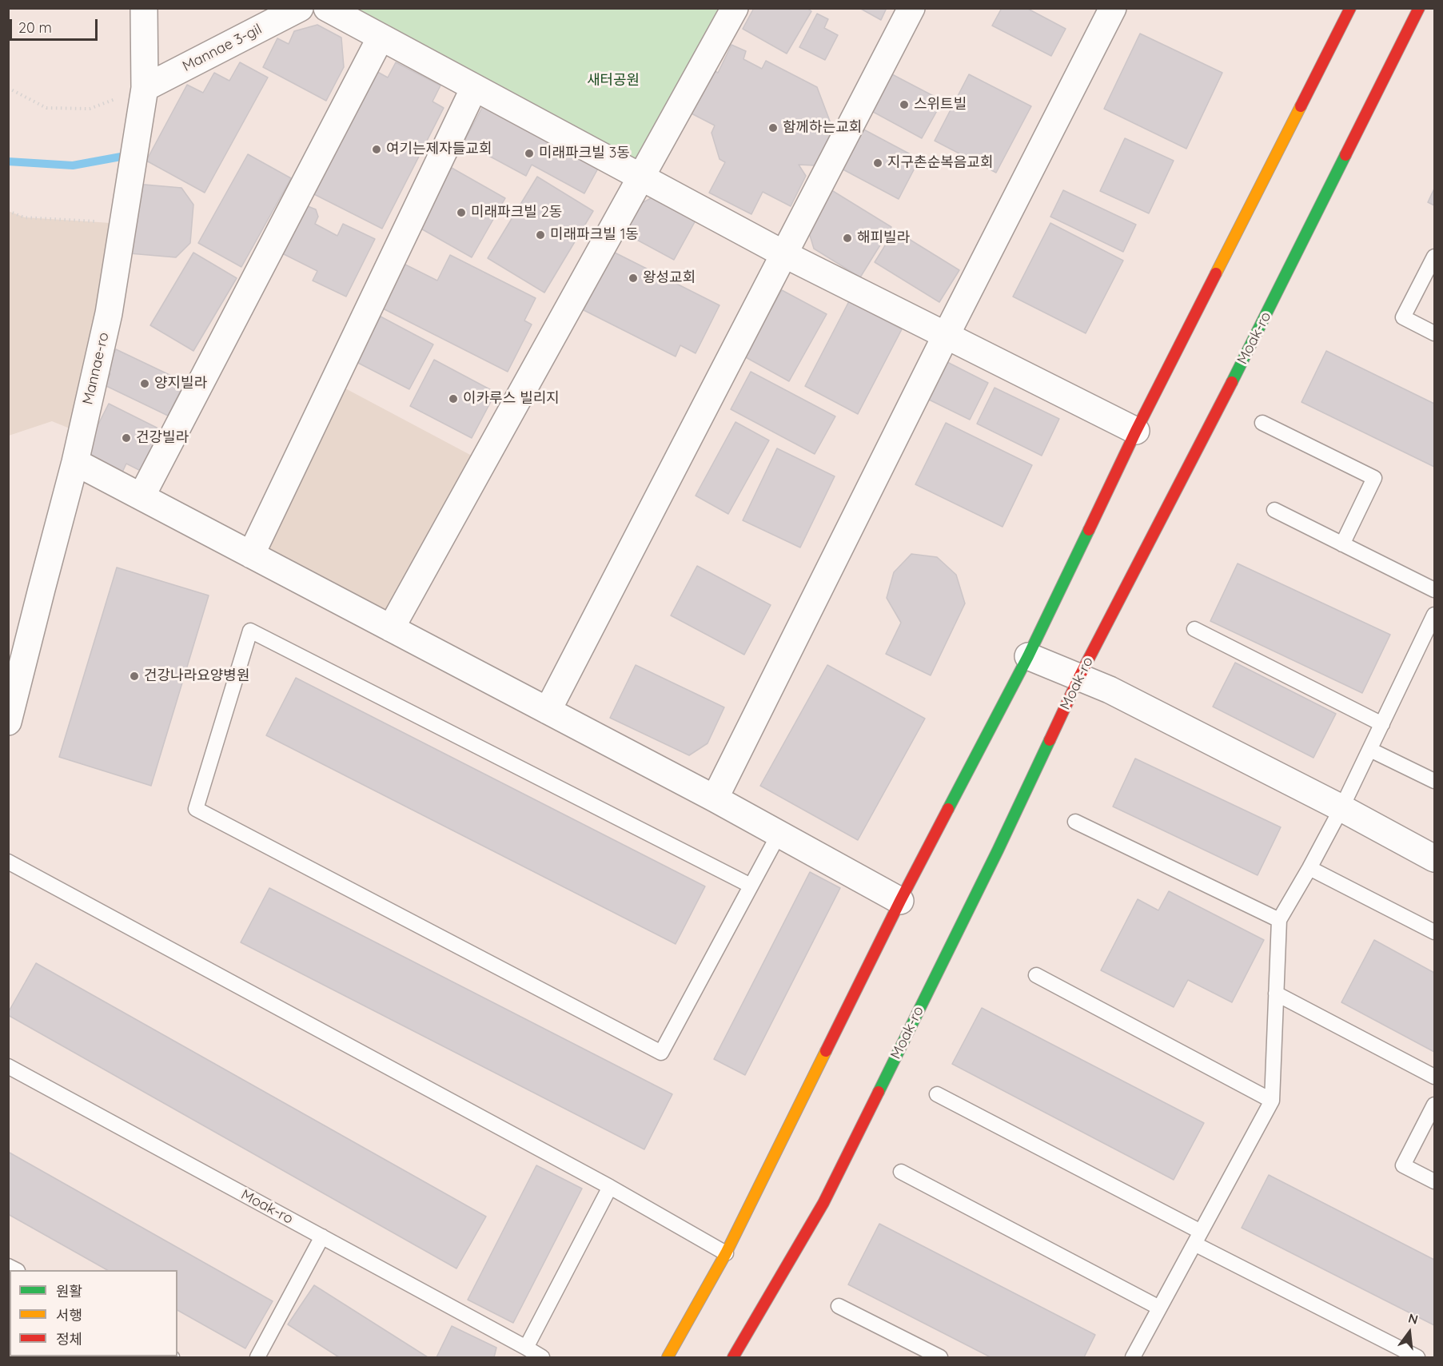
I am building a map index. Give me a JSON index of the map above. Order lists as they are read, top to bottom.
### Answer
{
  "streets": {
    "street": ["Mannae 3-gil", "Moak-ro", "Mannae-ro"]
  },
  "crossings": [
    ["Mannae 3-gil", "Mannae-ro"]
  ],
  "parks": ["새터공원"],
  "places": [
    "스위트빌",
    "함께하는교회",
    "여기는제자들교회",
    "미래파크빌 3동",
    "지구촌순복음교회",
    "미래파크빌 2동",
    "미래파크빌 1동",
    "해피빌라",
    "왕성교회",
    "양지빌라",
    "이카루스 빌리지",
    "건강빌라",
    "건강나라요양병원"
  ],
  "legend": ["원활", "서행", "정체"],
  "scale_bar": "20 m",
  "north": "top"
}
